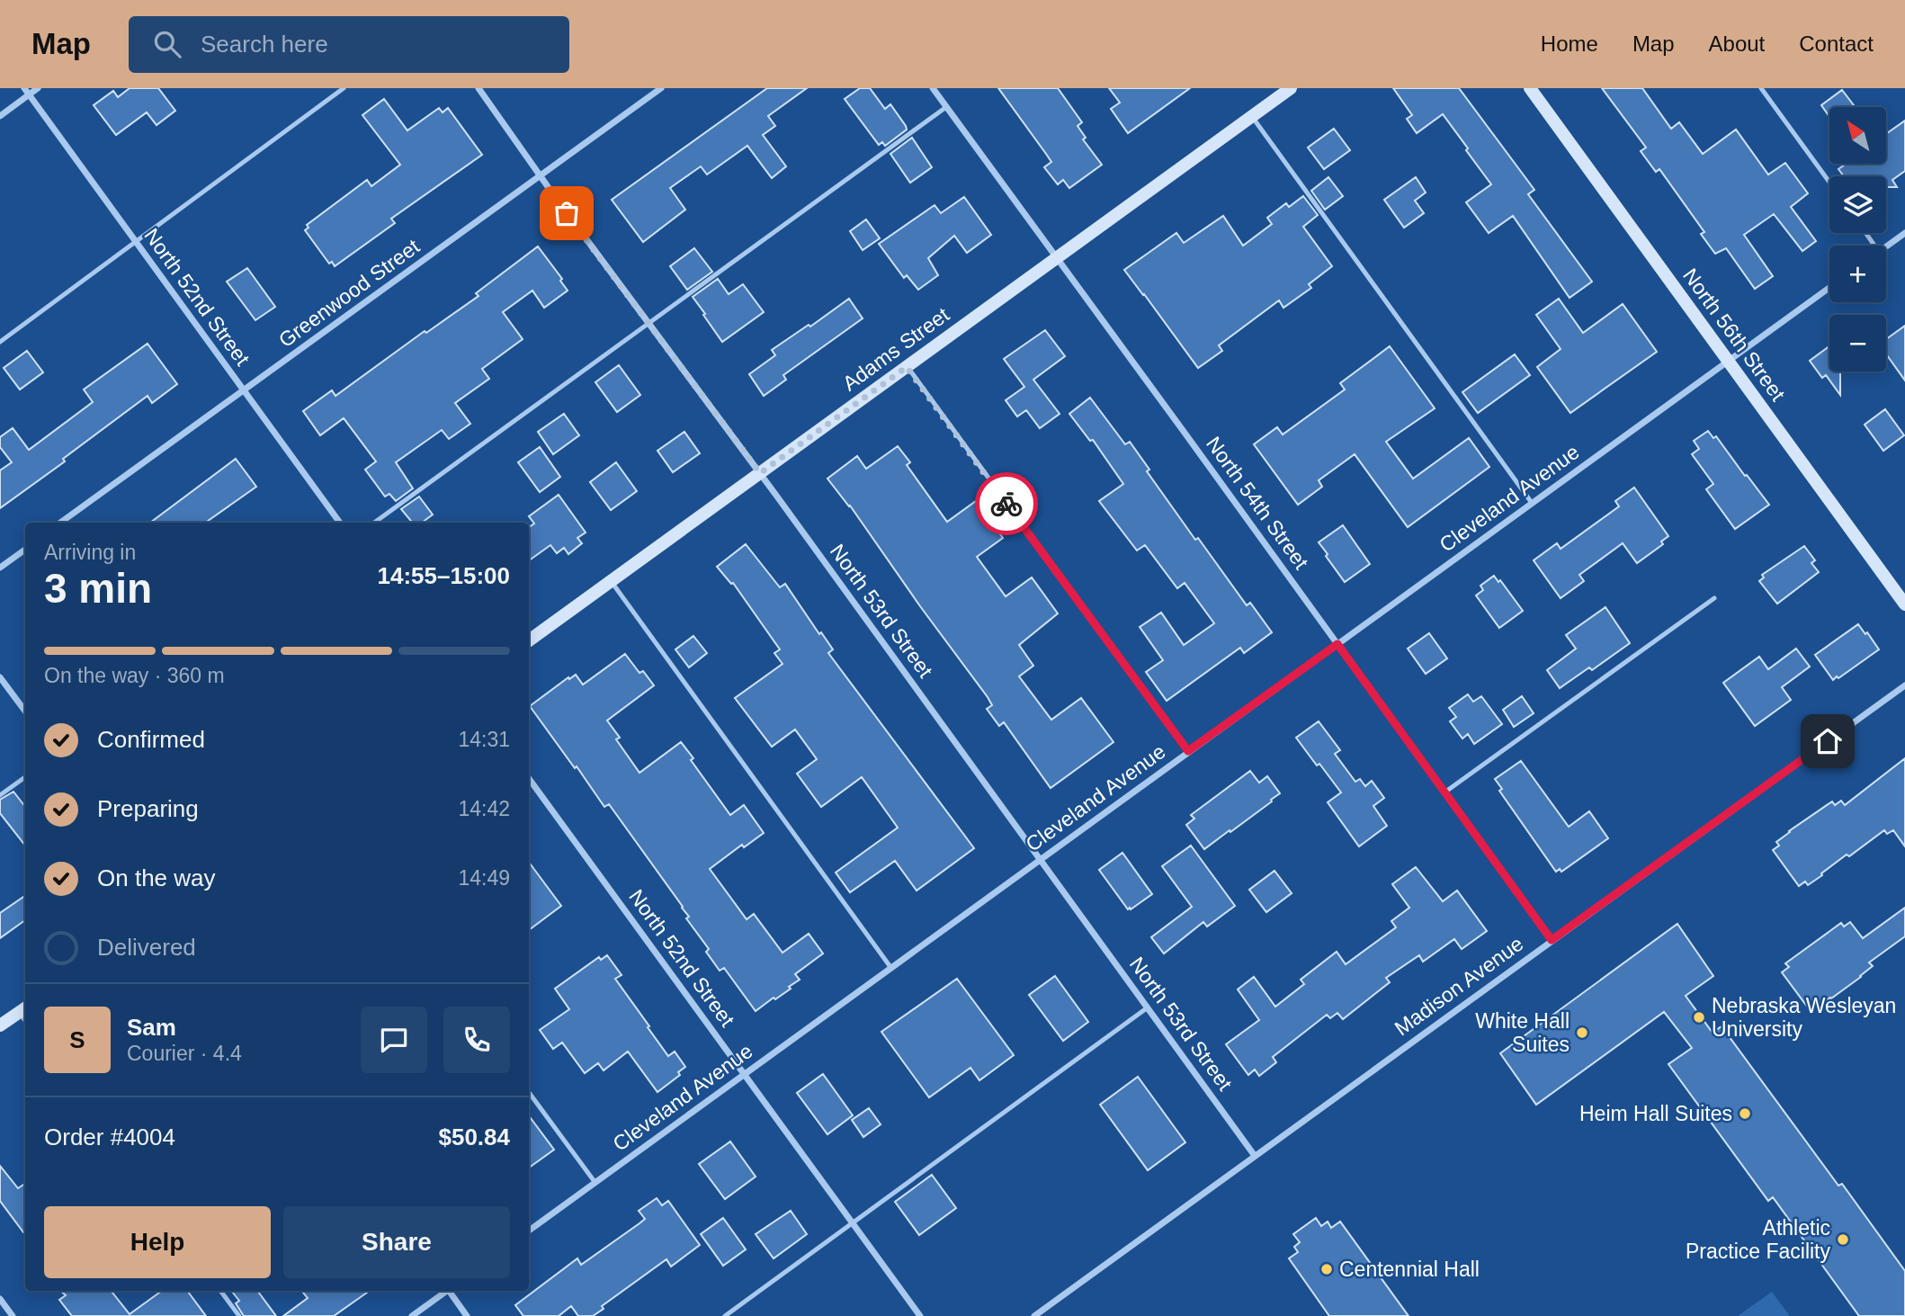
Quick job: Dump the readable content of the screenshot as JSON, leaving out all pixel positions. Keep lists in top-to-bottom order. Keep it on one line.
{"streets":{"main road":["North 56th Street","Adams Street"],"street":["Greenwood Street","North 52nd Street","Cleveland Avenue","North 54th Street","North 53rd Street","Madison Avenue"]},"crossings":[["Greenwood Street","North 52nd Street"],["Greenwood Street","North 53rd Street"],["North 52nd Street","Cleveland Avenue"],["North 56th Street","Cleveland Avenue"],["Adams Street","North 54th Street"],["Adams Street","North 53rd Street"],["Cleveland Avenue","North 54th Street"],["Cleveland Avenue","North 53rd Street"],["North 54th Street","Madison Avenue"],["North 53rd Street","Madison Avenue"]],"places":["Nebraska Wesleyan University","White Hall Suites","Heim Hall Suites","Athletic Practice Facility","Centennial Hall"],"north":"top left","page":{"header":"Map","search":"Search here","nav":["Home","Map","About","Contact"],"map_buttons":["+","−"],"heading":["3 min","Arriving in","14:55–15:00"],"panel":["Sam","Courier · 4.4","Order #4004","$50.84"],"bar":"On the way · 360 m","list":[["Confirmed","14:31"],["Preparing","14:42"],["On the way","14:49"],"Delivered"],"round":"S","buttons":["Help","Share"]}}
